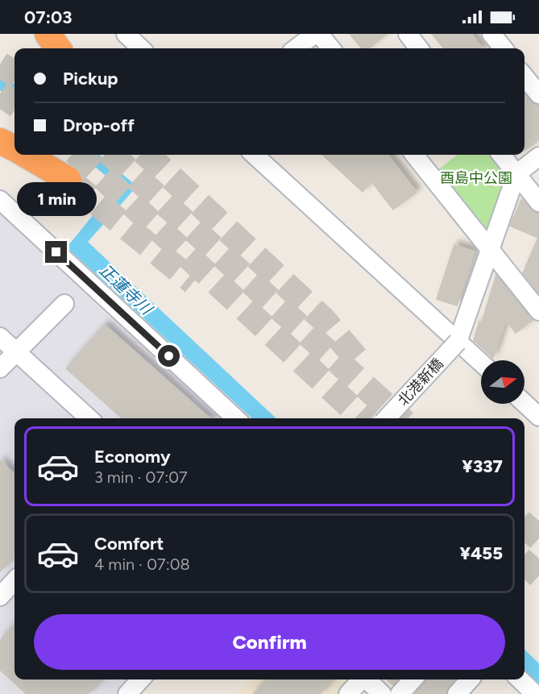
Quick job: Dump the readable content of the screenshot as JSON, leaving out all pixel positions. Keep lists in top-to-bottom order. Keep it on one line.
{"streets":{"street":["北港新橋"]},"water":["正蓮寺川"],"parks":["酉島中公園"],"north":"right","page":{"status":"07:03","banner":["Pickup","Drop-off"],"bubble":"1 min","list":[{"name":"Economy","note":"3 min · 07:07","value":"¥337"},{"name":"Comfort","note":"4 min · 07:08","value":"¥455"}],"buttons":"Confirm"}}
